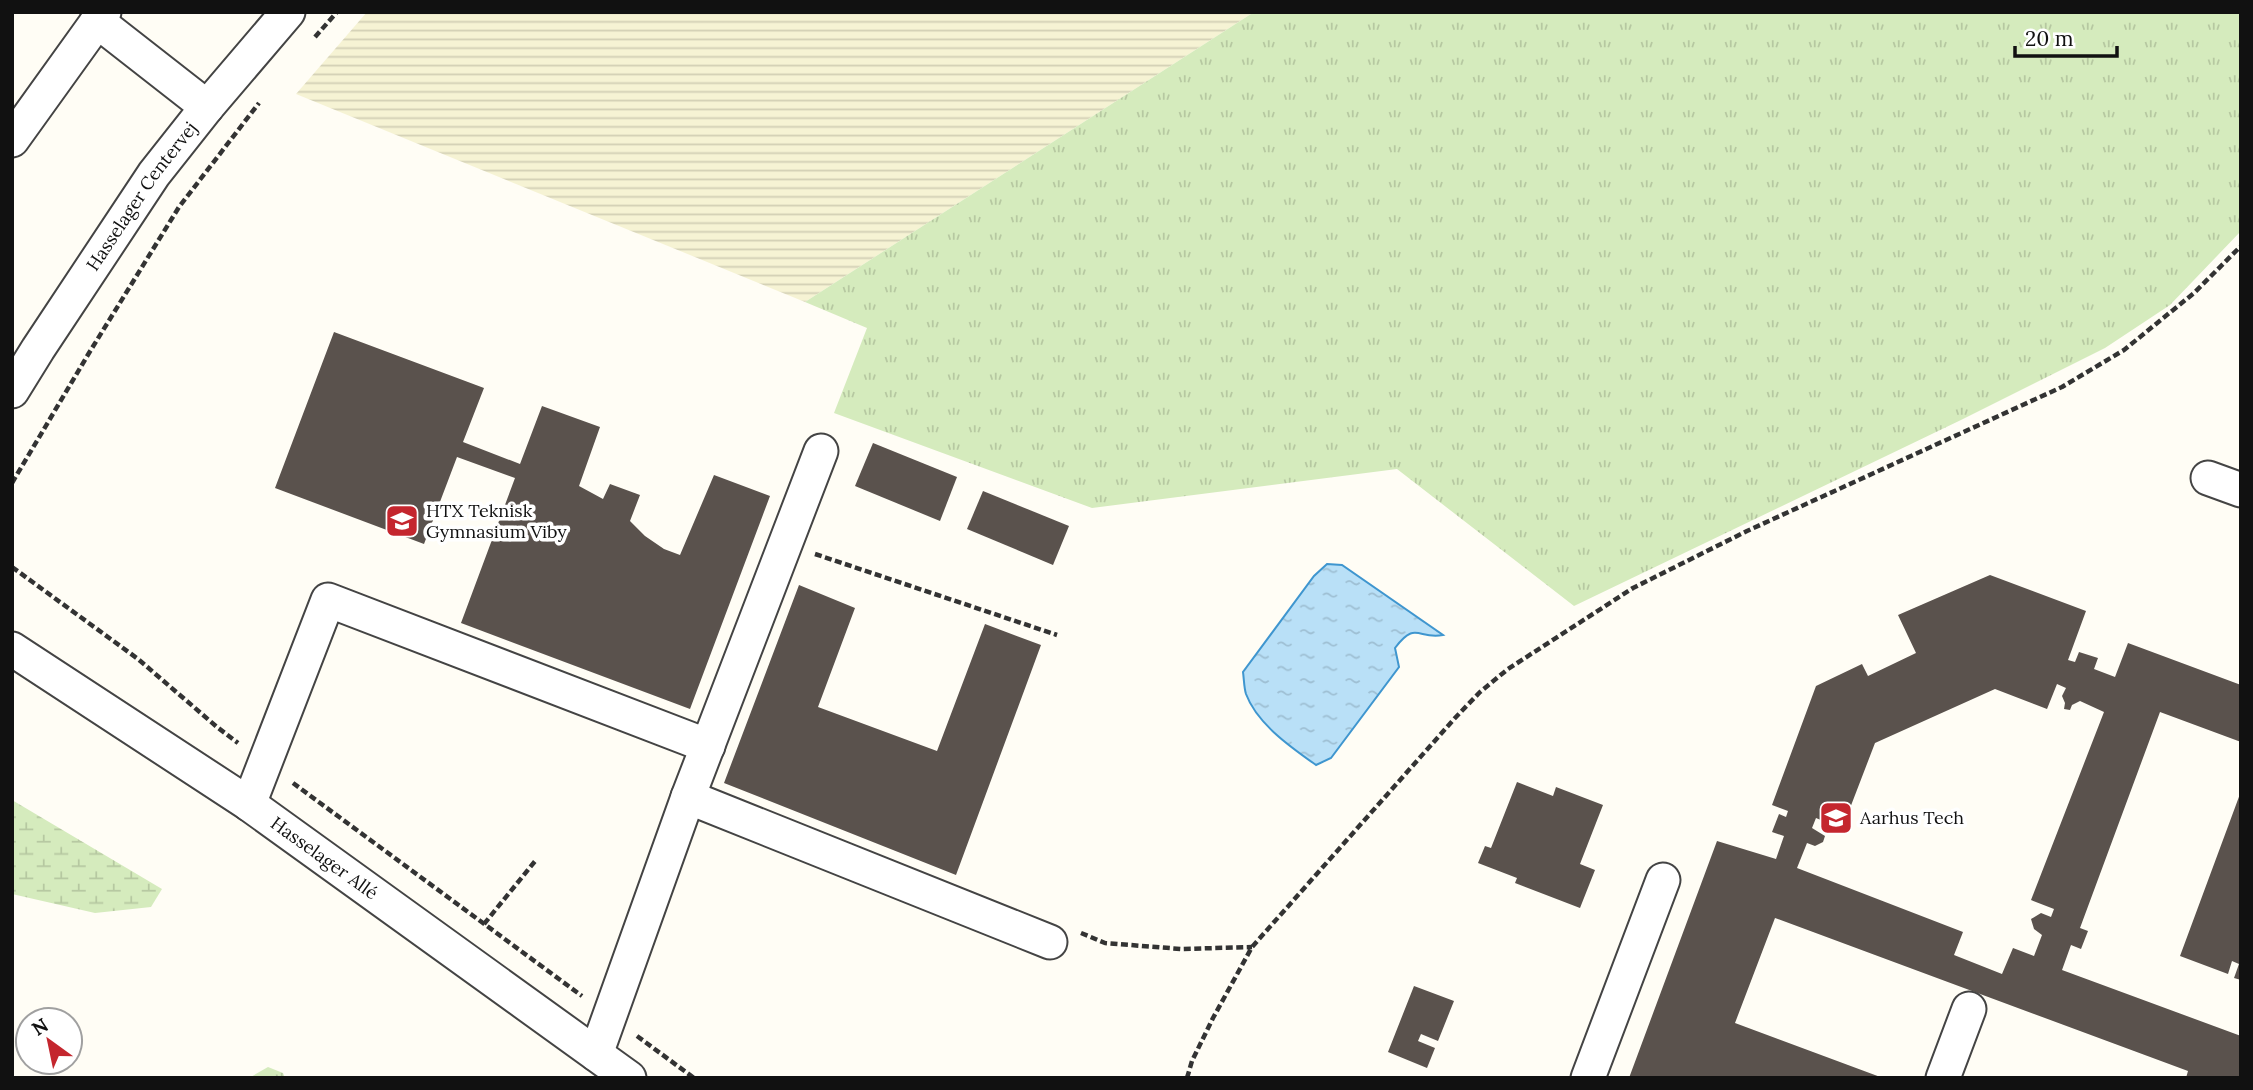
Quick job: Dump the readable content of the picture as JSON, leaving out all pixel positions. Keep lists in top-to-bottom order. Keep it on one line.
{"streets":{"street":["Hasselager Centervej","Hasselager Allé"]},"places":{"school or university":["HTX Teknisk Gymnasium Viby","Aarhus Tech"]},"scale_bar":"20 m","north":"top left"}
